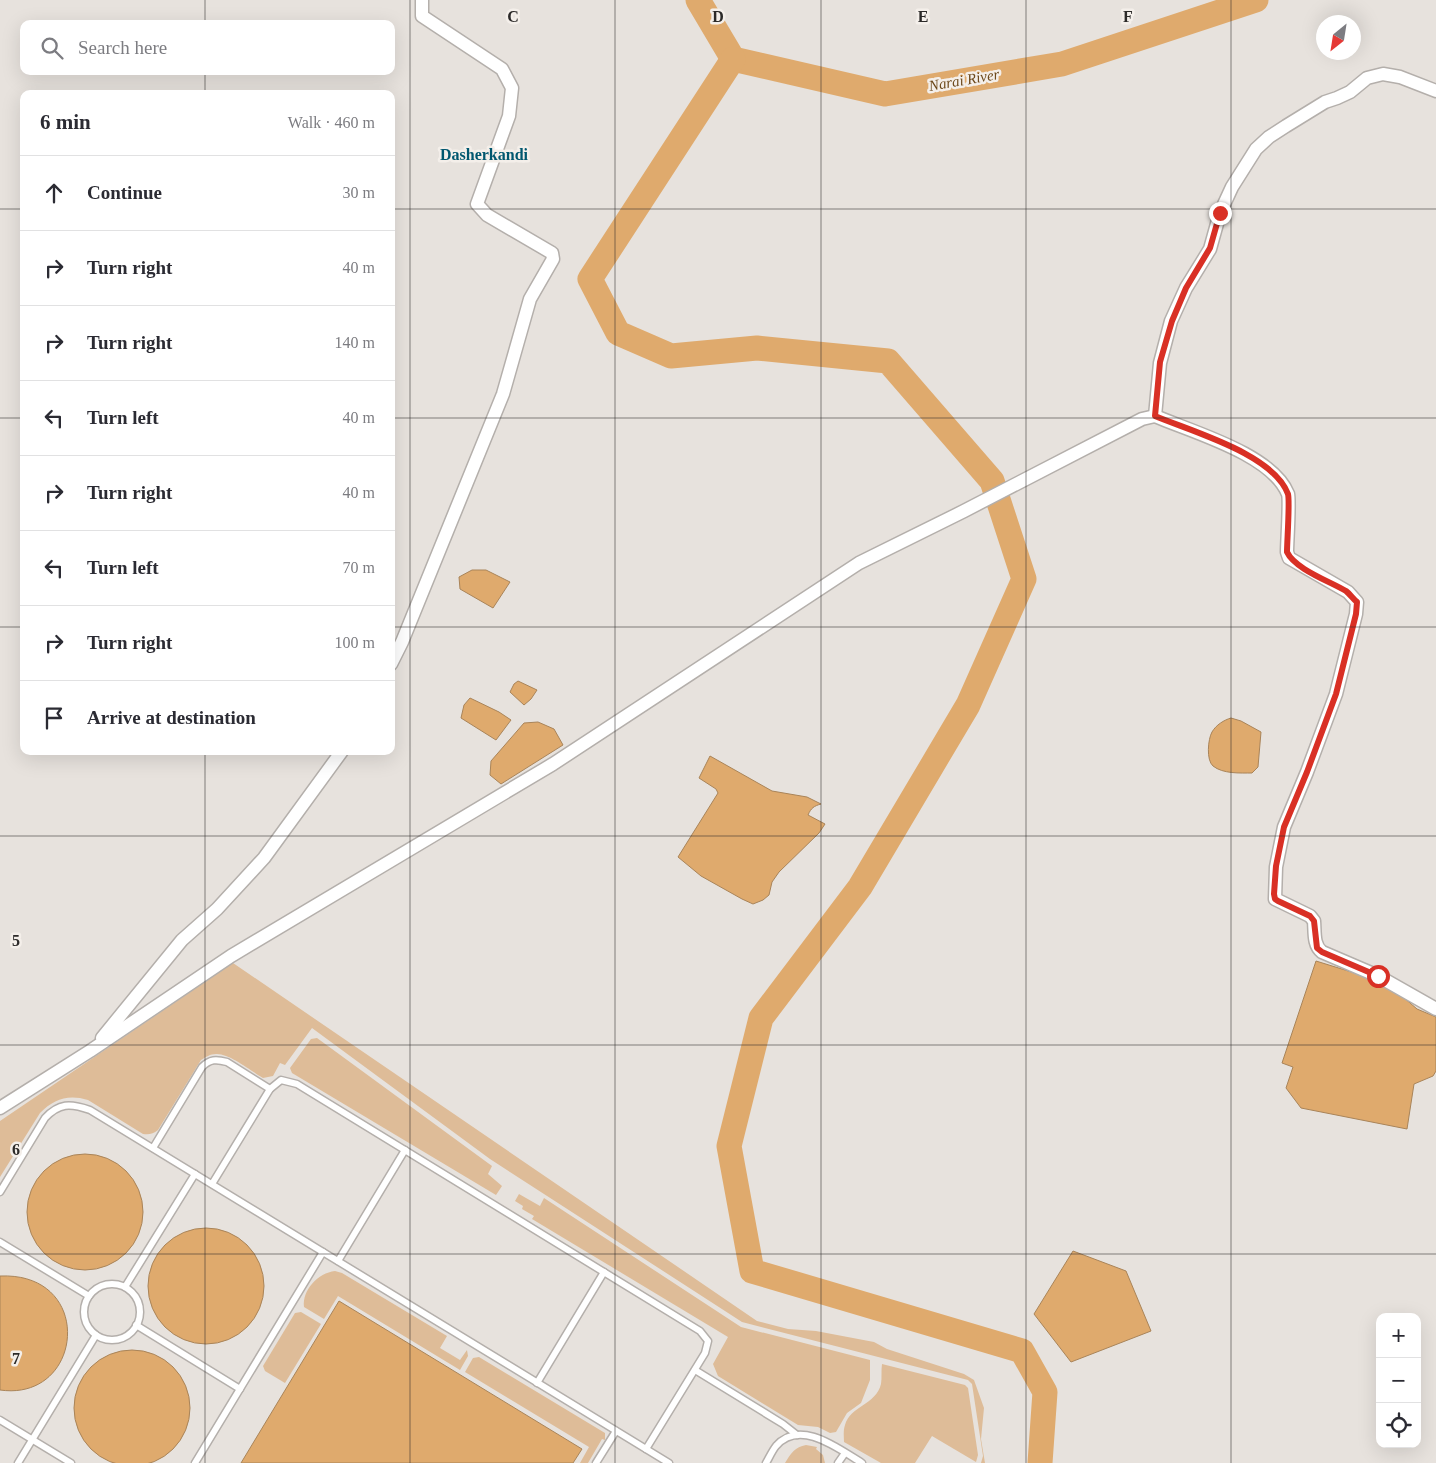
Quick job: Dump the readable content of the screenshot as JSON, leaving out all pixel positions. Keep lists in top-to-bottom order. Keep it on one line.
{"districts":["Dasherkandi"],"water":["Narai River"],"north":"bottom left","page":{"search":"Search here","heading":["6 min","Walk · 460 m"],"list":[["Continue","30 m"],["Turn right","40 m"],["Turn right","140 m"],["Turn left","40 m"],["Turn right","40 m"],["Turn left","70 m"],["Turn right","100 m"],"Arrive at destination"],"map_buttons":["+","−"]},"grid":{"columns":["C","D","E","F"],"rows":["5","6","7"]}}
